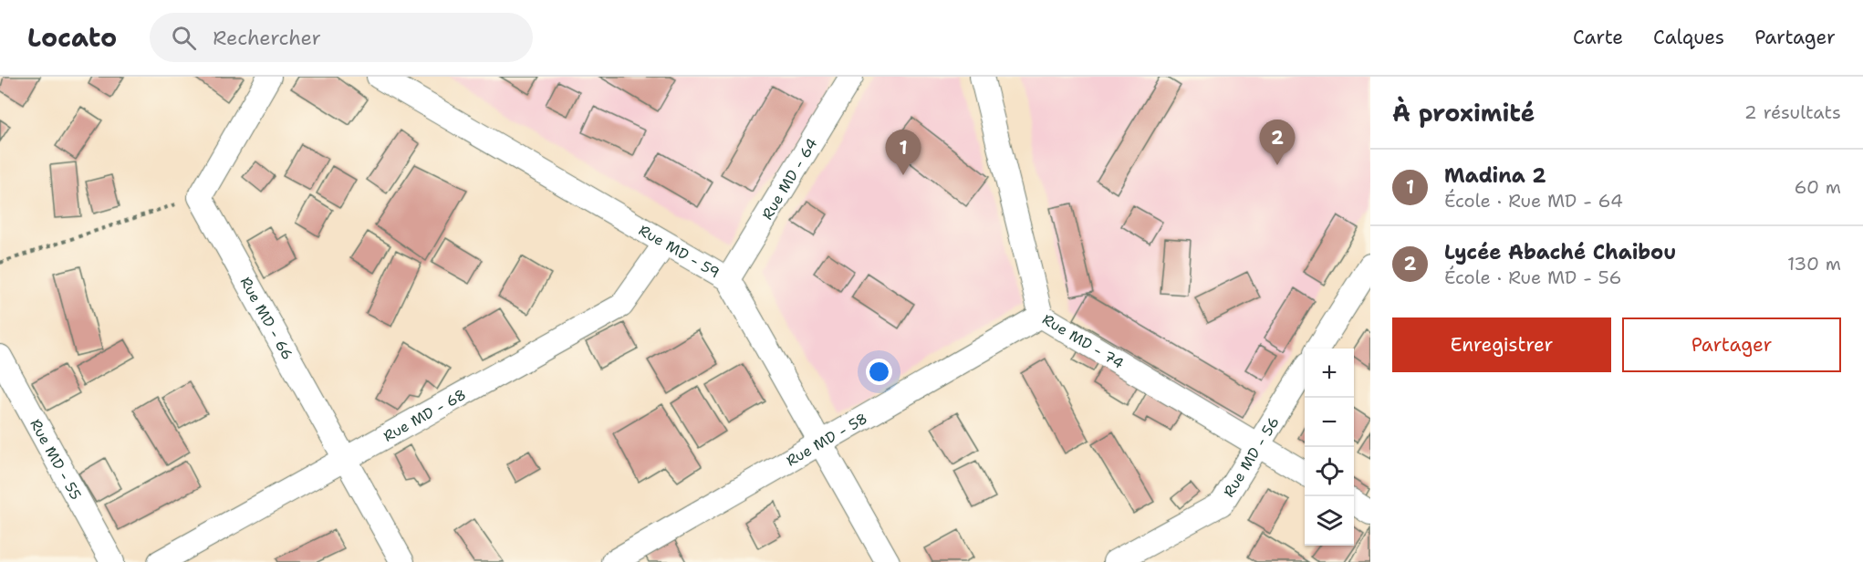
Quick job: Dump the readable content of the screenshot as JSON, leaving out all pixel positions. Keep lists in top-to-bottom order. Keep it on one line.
{"streets":{"street":["Rue MD - 64","Rue MD - 59","Rue MD - 66","Rue MD - 74","Rue MD - 68","Rue MD - 58","Rue MD - 56","Rue MD - 55"]},"crossings":[["Rue MD - 64","Rue MD - 59"],["Rue MD - 59","Rue MD - 68"],["Rue MD - 59","Rue MD - 58"],["Rue MD - 66","Rue MD - 68"],["Rue MD - 74","Rue MD - 58"],["Rue MD - 74","Rue MD - 56"]],"page":{"header":"Locato","search":"Rechercher","nav":["Carte","Calques","Partager"],"heading":["À proximité","2 résultats"],"pins":["2","1"],"list":[{"mark":"1","name":"Madina 2","note":"École · Rue MD - 64","value":"60 m"},{"mark":"2","name":"Lycée Abaché Chaibou","note":"École · Rue MD - 56","value":"130 m"}],"buttons":["Enregistrer","Partager"],"map_buttons":["+","−"]}}
